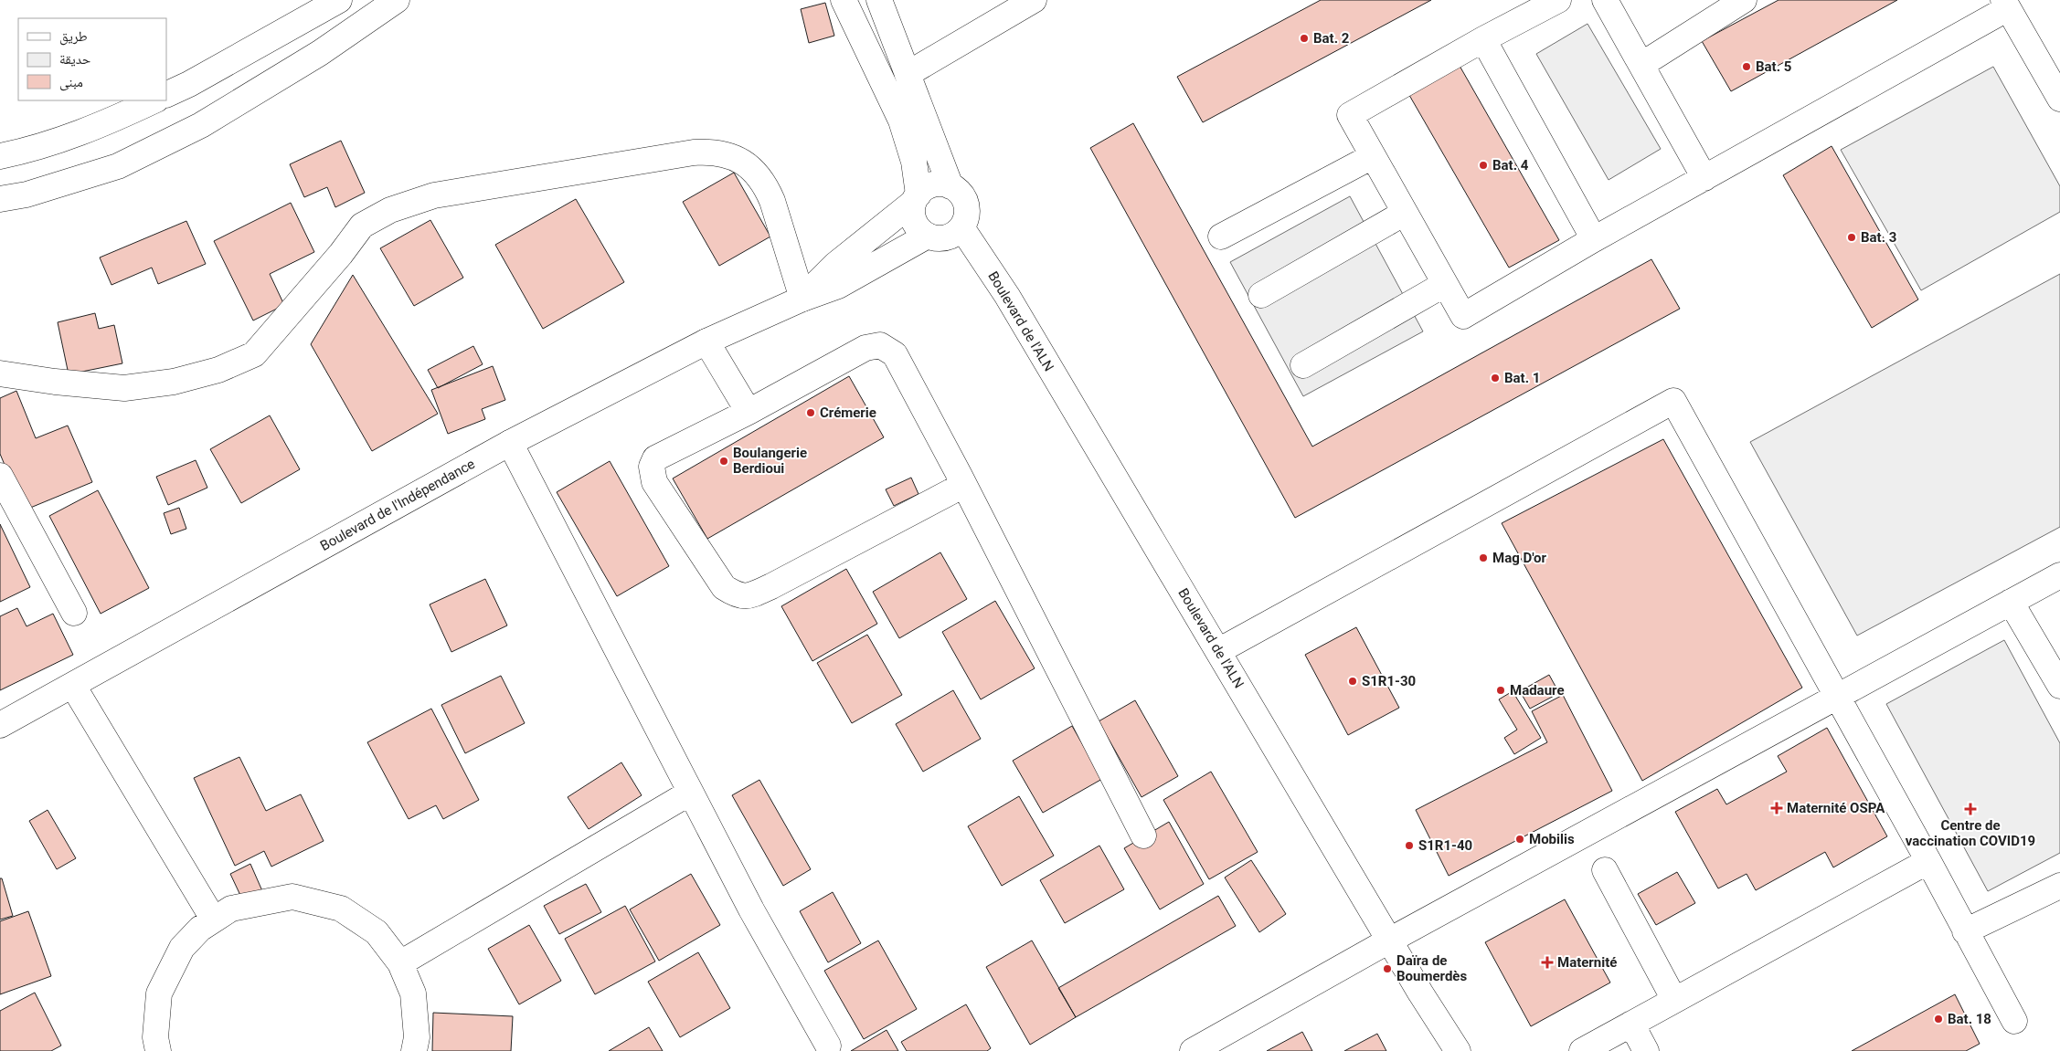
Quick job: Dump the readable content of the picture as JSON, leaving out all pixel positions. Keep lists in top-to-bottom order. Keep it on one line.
{"streets":{"street":["Boulevard de l'ALN","Boulevard de l'Indépendance"]},"crossings":[["Boulevard de l'ALN","Boulevard de l'Indépendance"]],"places":{"other":["Bat. 2","Bat. 5","Bat. 4","Bat. 3","Bat. 1","Crémerie","Boulangerie Berdioui","Mag D'or","S1R1-30","Madaure","Mobilis","S1R1-40","Daïra de Boumerdès","Bat. 18"],"health":["Maternité OSPA","Centre de vaccination COVID19","Maternité"]},"legend":["طريق","حديقة","مبنى"]}
